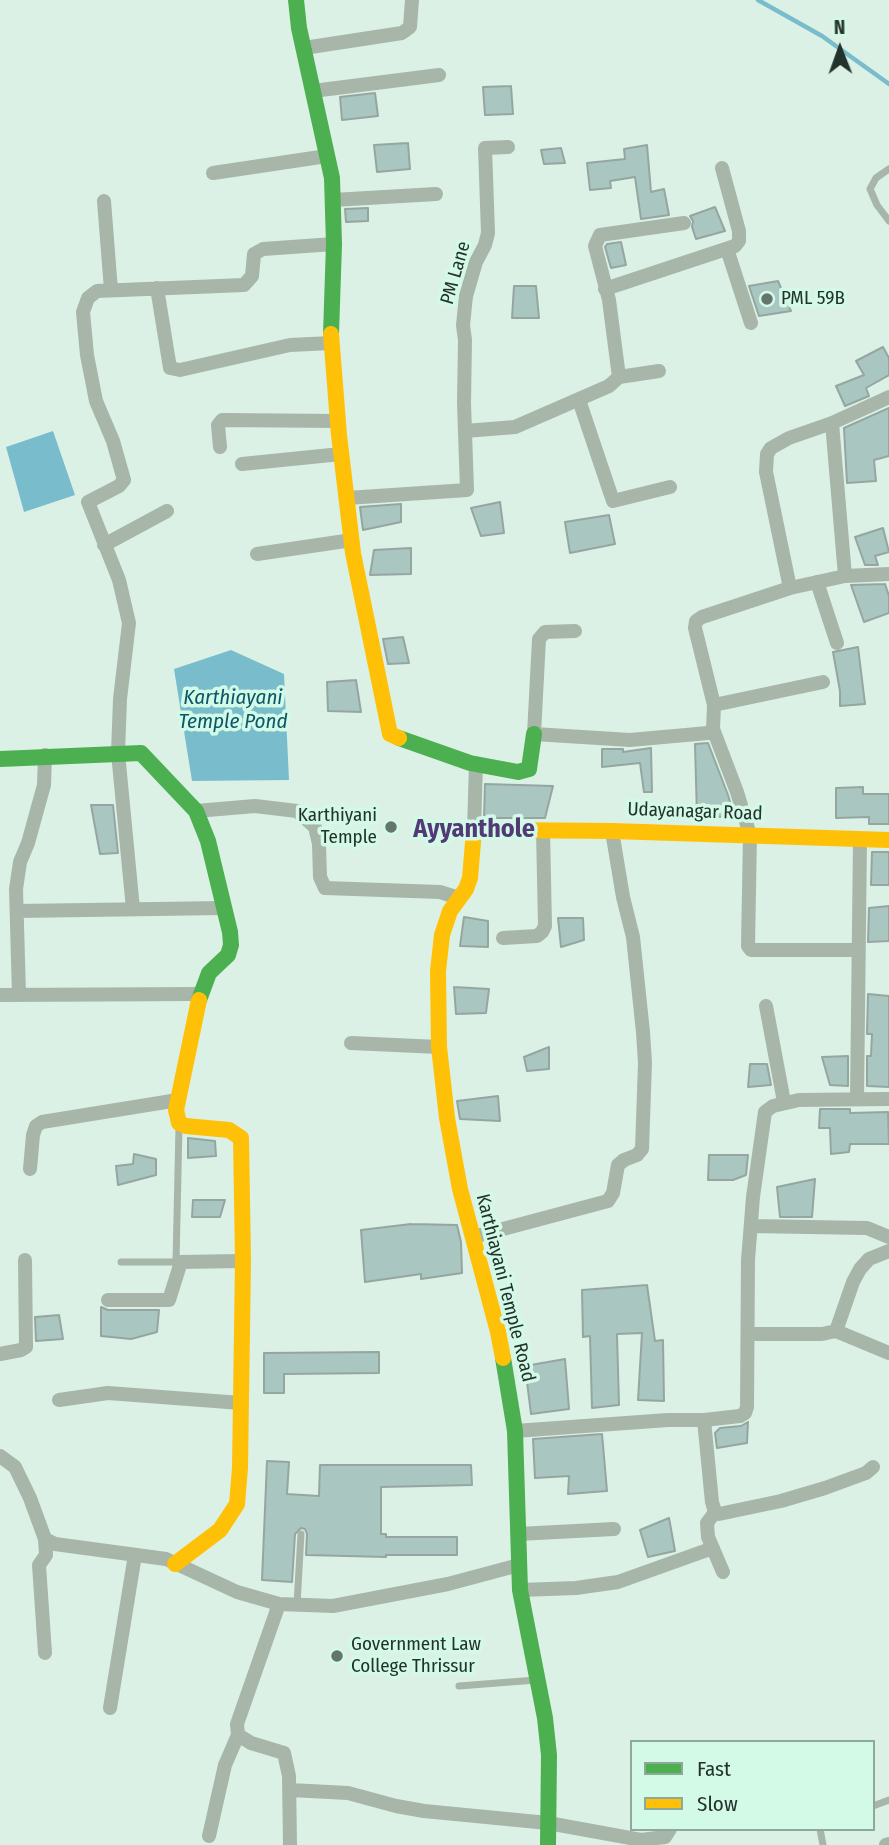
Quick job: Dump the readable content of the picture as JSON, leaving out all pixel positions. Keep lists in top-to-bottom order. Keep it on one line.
{"streets":{"street":["PM Lane","Udayanagar Road","Karthiayani Temple Road"]},"districts":["Ayyanthole"],"water":["Karthiayani Temple Pond"],"places":["PML 59B","Karthiyani Temple","Government Law College Thrissur"],"legend":["Fast","Slow"],"north":"top"}
